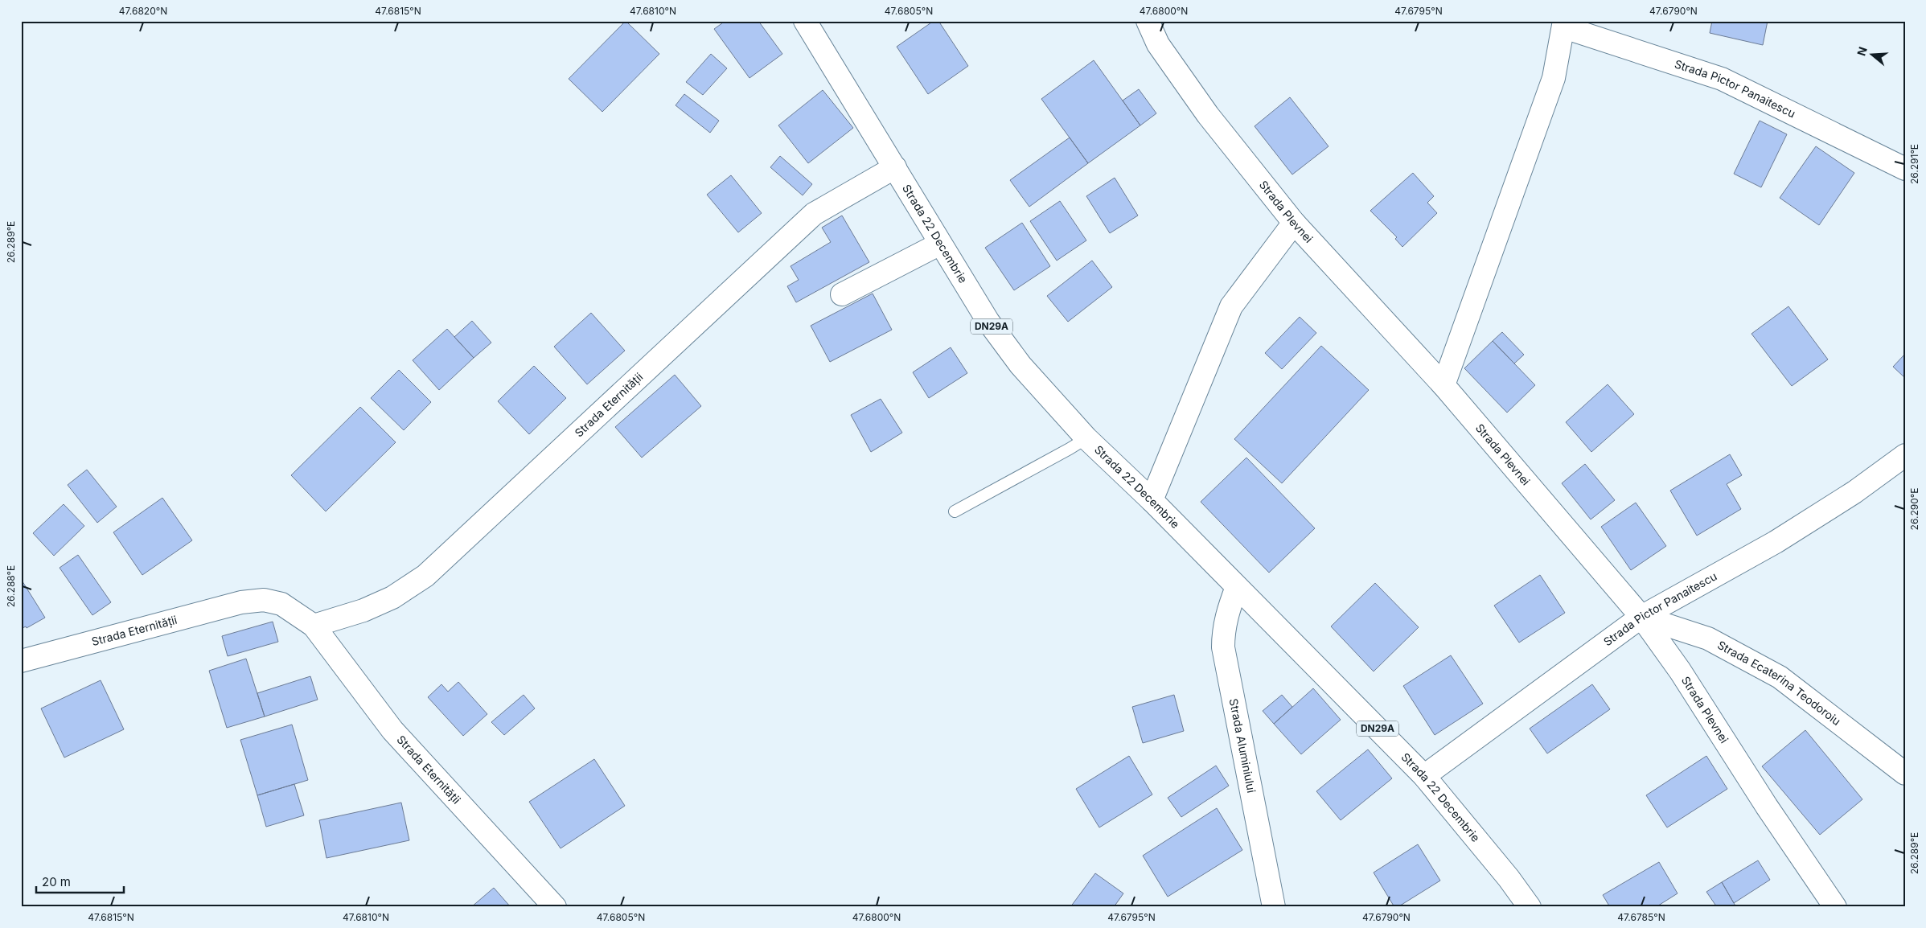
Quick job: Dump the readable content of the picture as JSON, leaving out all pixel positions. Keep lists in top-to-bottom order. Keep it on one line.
{"streets":{"street":["Strada Pictor Panaitescu","Strada Plevnei","Strada 22 Decembrie","DN29A","Strada Eternității","Strada Ecaterina Teodoroiu","Strada Aluminiului"]},"crossings":[["Strada Pictor Panaitescu","Strada Plevnei"],["Strada Pictor Panaitescu","Strada 22 Decembrie"],["Strada Pictor Panaitescu","Strada Ecaterina Teodoroiu"],["Strada Plevnei","Strada Ecaterina Teodoroiu"],["Strada 22 Decembrie","Strada Eternității"],["Strada 22 Decembrie","Strada Aluminiului"]],"scale_bar":"20 m","north":"left","coordinates":["47.6820°N","47.6815°N","47.6810°N","47.6805°N","47.6800°N","47.6795°N","47.6790°N","26.291°E","26.289°E","26.290°E","26.288°E","47.6785°N"]}
